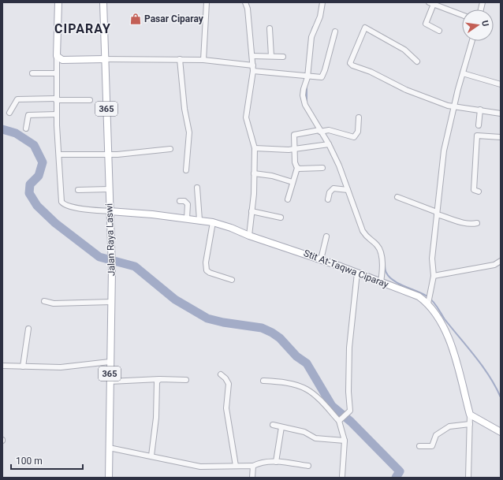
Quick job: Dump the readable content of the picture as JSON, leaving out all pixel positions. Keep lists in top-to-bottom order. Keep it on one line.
{"streets":{"main road":["365","Jalan Raya Laswi","Stit At-Taqwa Ciparay"]},"crossings":[["Jalan Raya Laswi","Stit At-Taqwa Ciparay"]],"districts":["CIPARAY"],"places":{"shop":["Pasar Ciparay"]},"scale_bar":"100 m","north":"right"}
